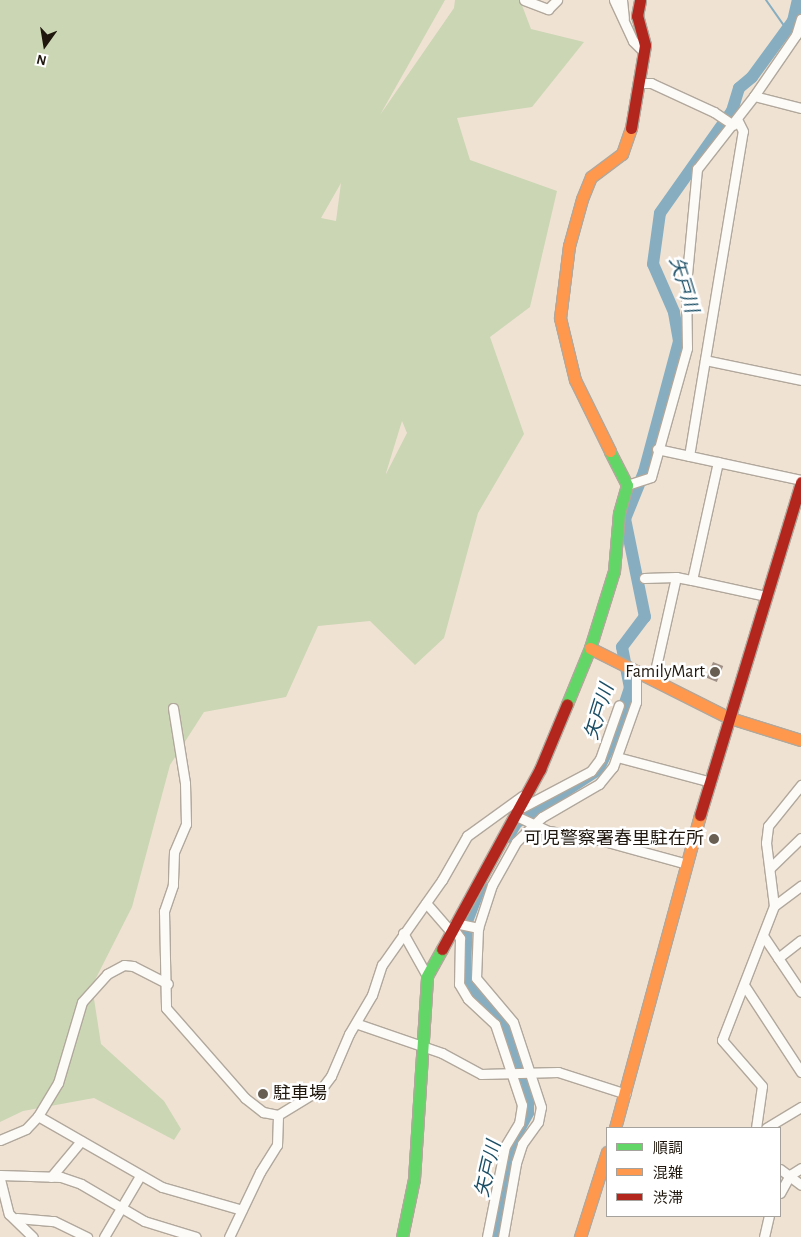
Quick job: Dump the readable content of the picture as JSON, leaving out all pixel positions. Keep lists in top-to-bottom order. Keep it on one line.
{"water":["矢戸川"],"places":["FamilyMart","可児警察署春里駐在所","駐車場"],"legend":["順調","混雑","渋滞"],"north":"bottom"}
